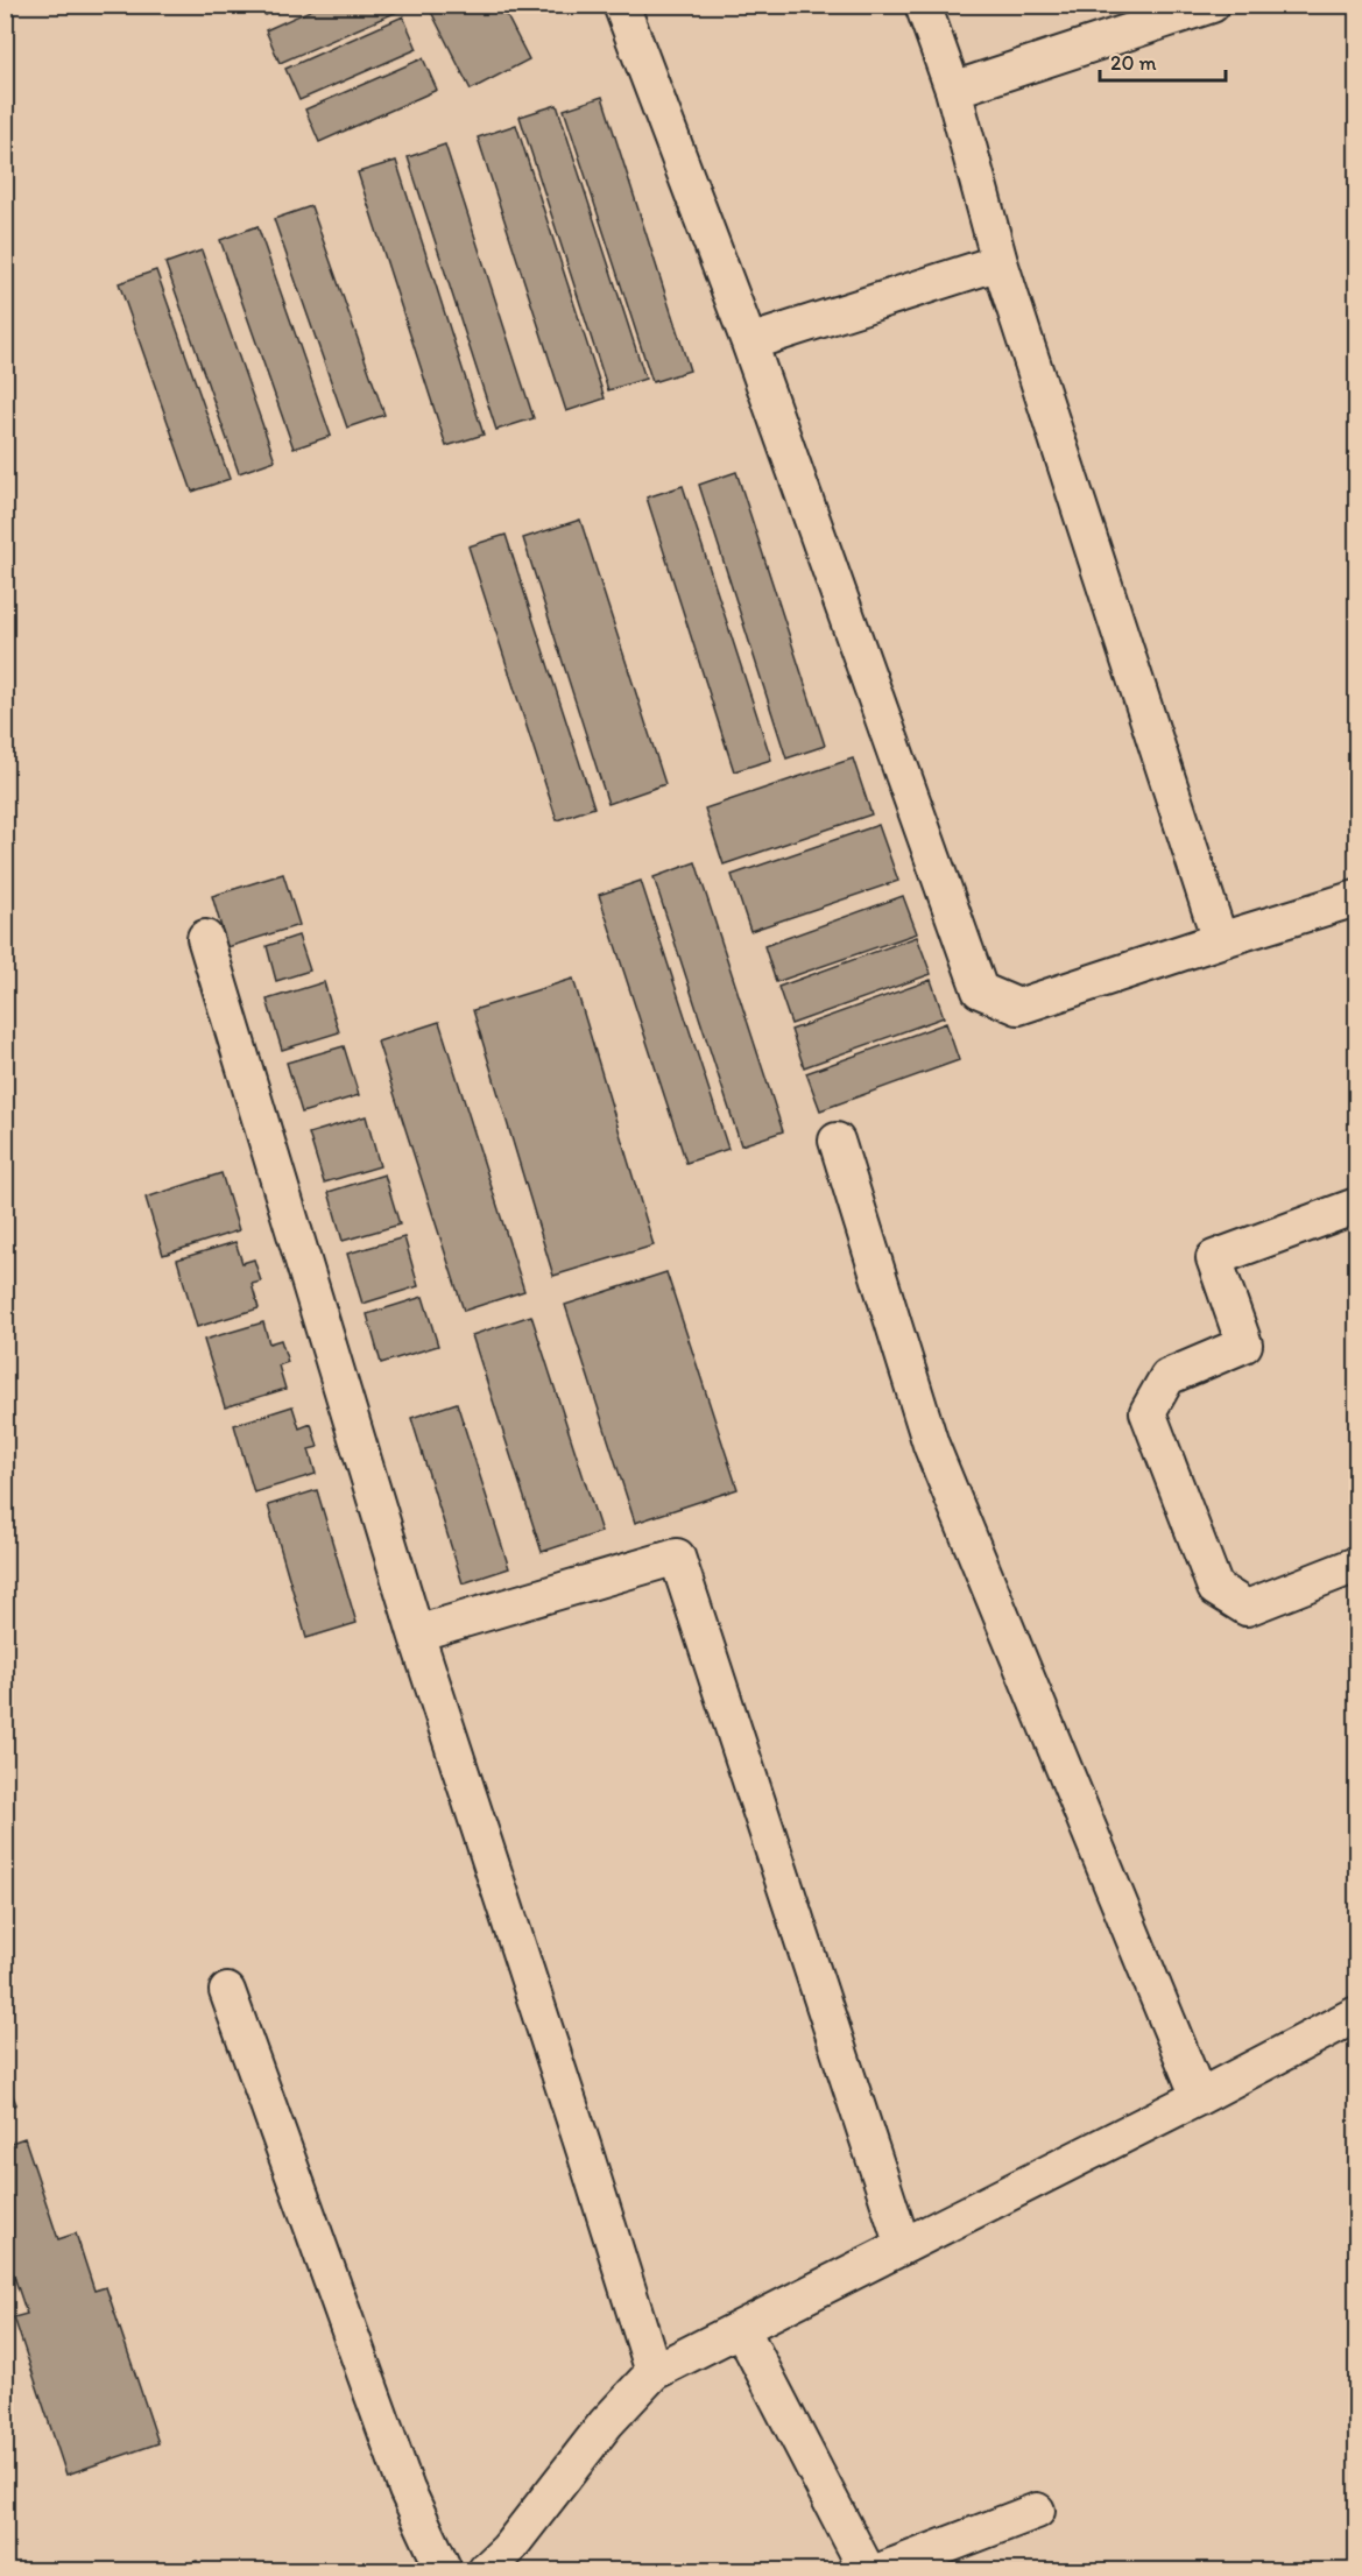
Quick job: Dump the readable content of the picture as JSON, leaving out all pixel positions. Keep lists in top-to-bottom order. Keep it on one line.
{"scale_bar":"20 m"}
